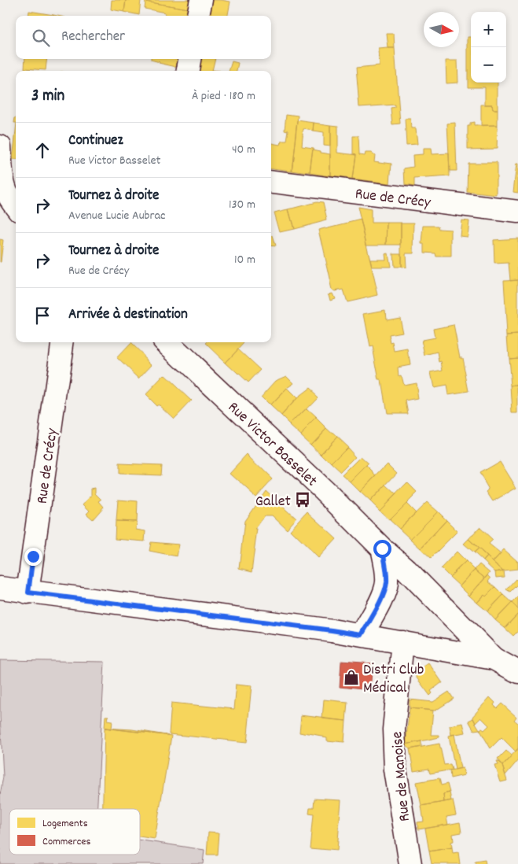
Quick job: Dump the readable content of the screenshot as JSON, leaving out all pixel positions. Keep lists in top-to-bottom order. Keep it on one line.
{"streets":{"street":["Rue de Crécy","Rue Victor Basselet","Rue de Manoise"]},"places":{"bus stop":["Gallet"],"shop":["Distri Club Médical"]},"legend":["Logements","Commerces"],"north":"right","page":{"map_buttons":["+","−"],"search":"Rechercher","heading":["3 min","À pied · 180 m"],"list":[["Continuez","Rue Victor Basselet","40 m"],["Tournez à droite","Avenue Lucie Aubrac","130 m"],["Tournez à droite","Rue de Crécy","10 m"],"Arrivée à destination"]}}
